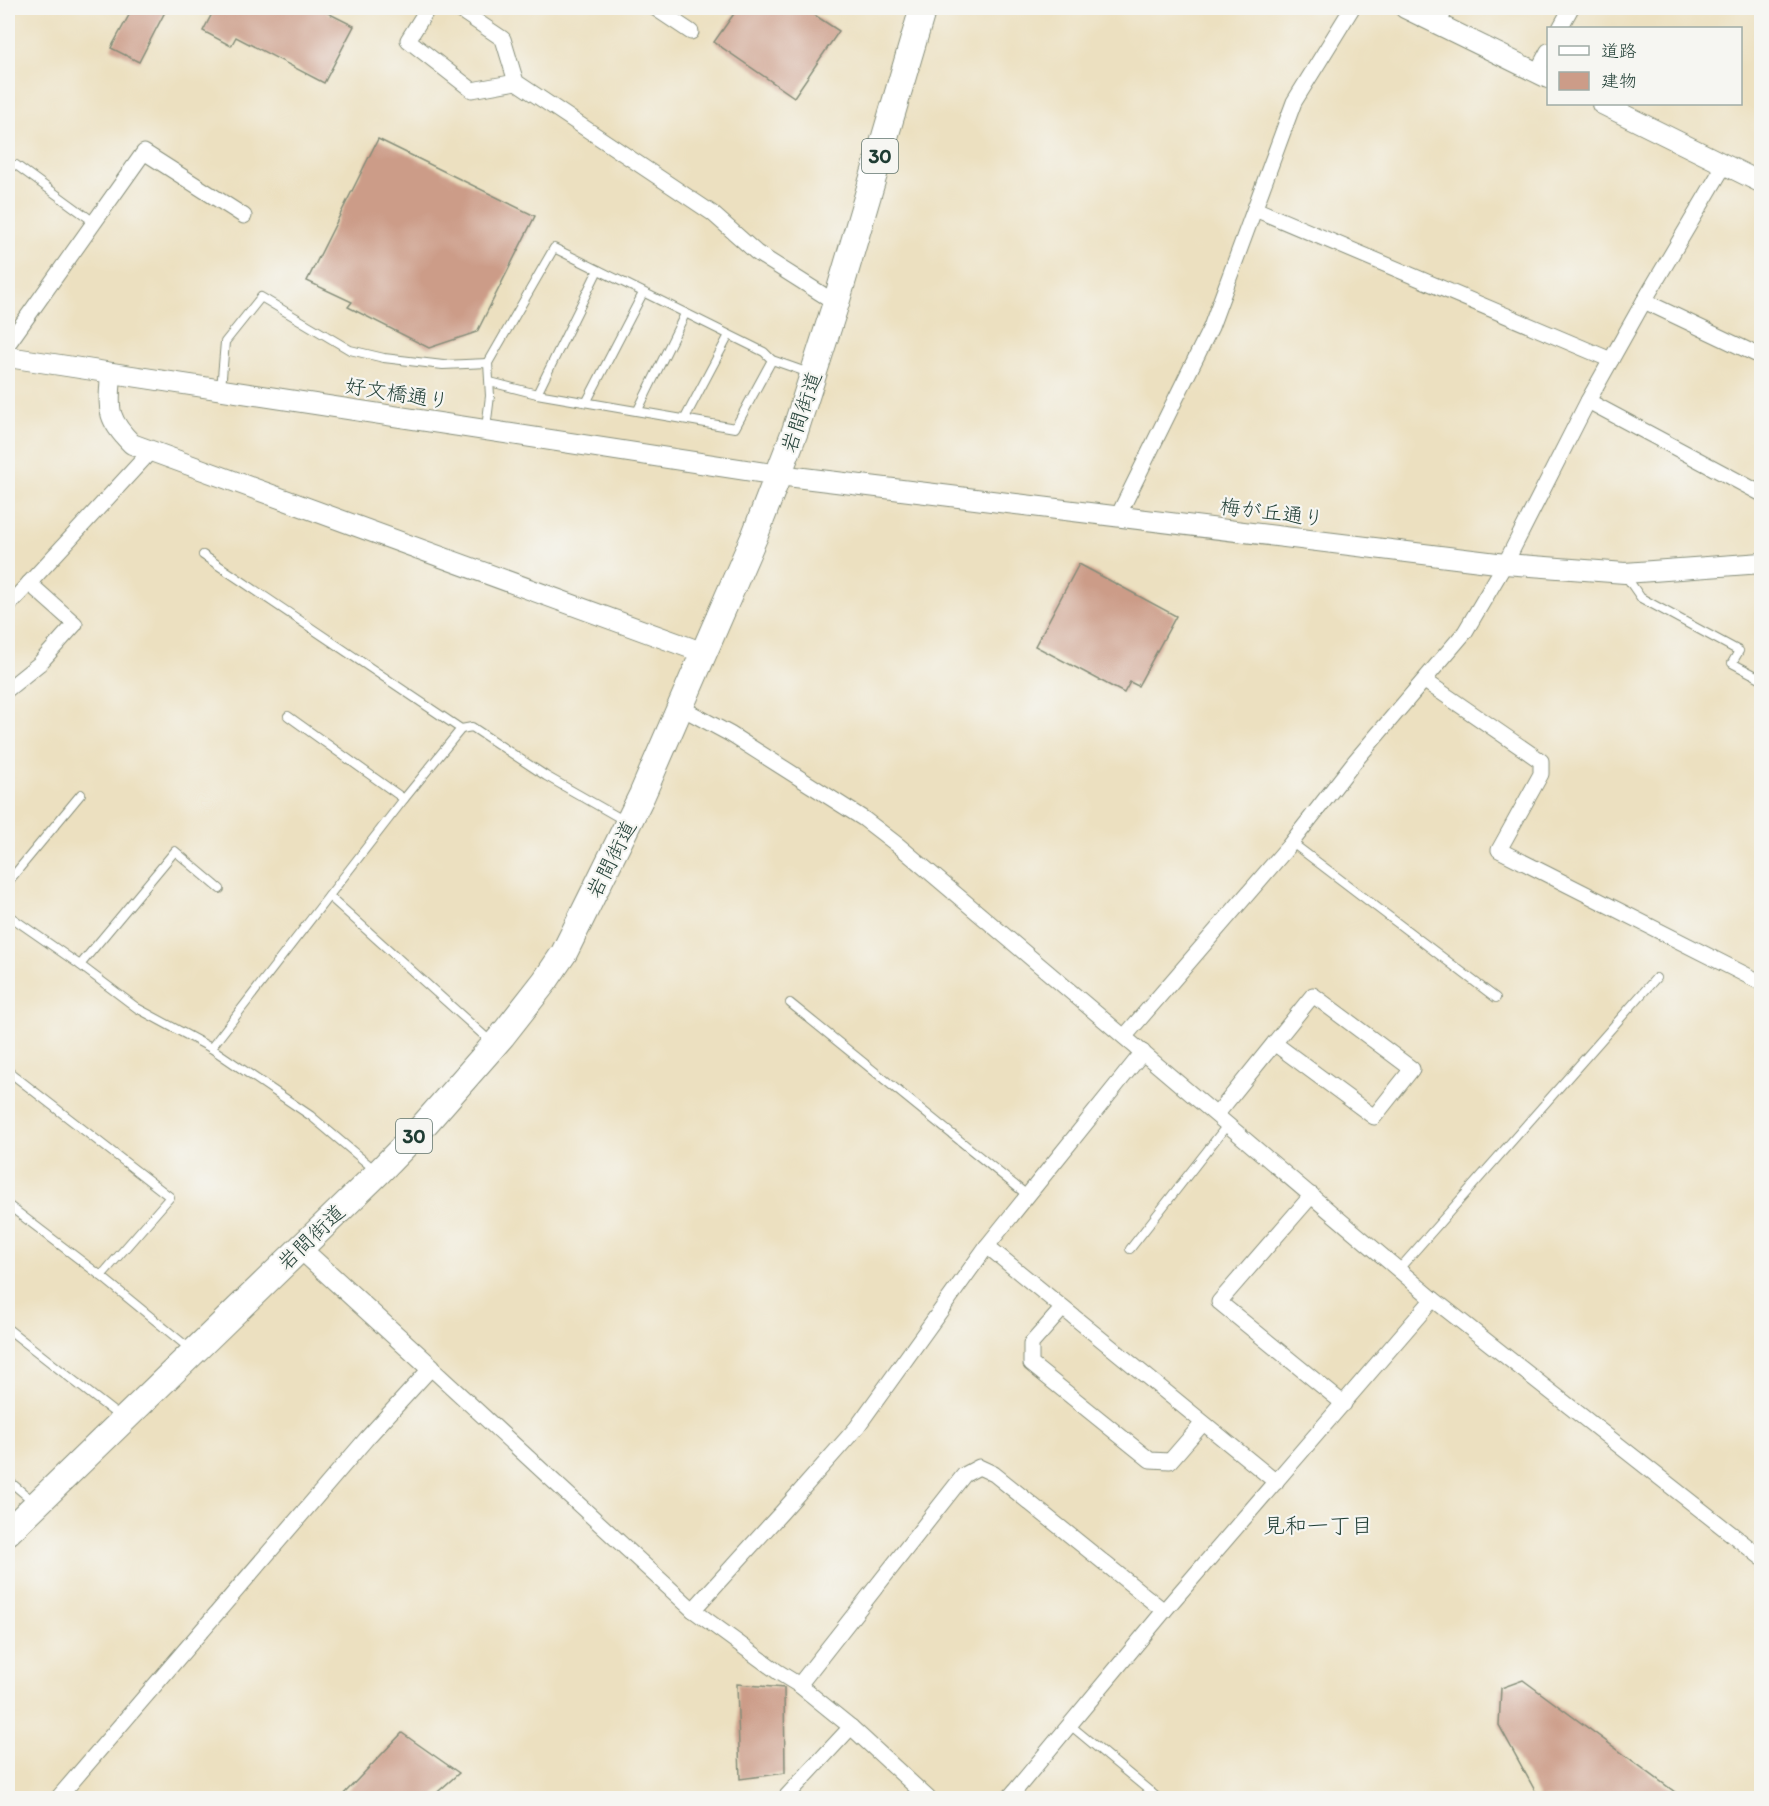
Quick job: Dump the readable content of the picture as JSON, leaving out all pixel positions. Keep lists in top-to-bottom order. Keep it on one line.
{"streets":{"main road":["30","岩間街道"],"street":["好文橋通り","梅が丘通り"]},"crossings":[["好文橋通り","岩間街道"],["好文橋通り","梅が丘通り"],["岩間街道","梅が丘通り"]],"districts":["見和一丁目"],"legend":["道路","建物"]}
